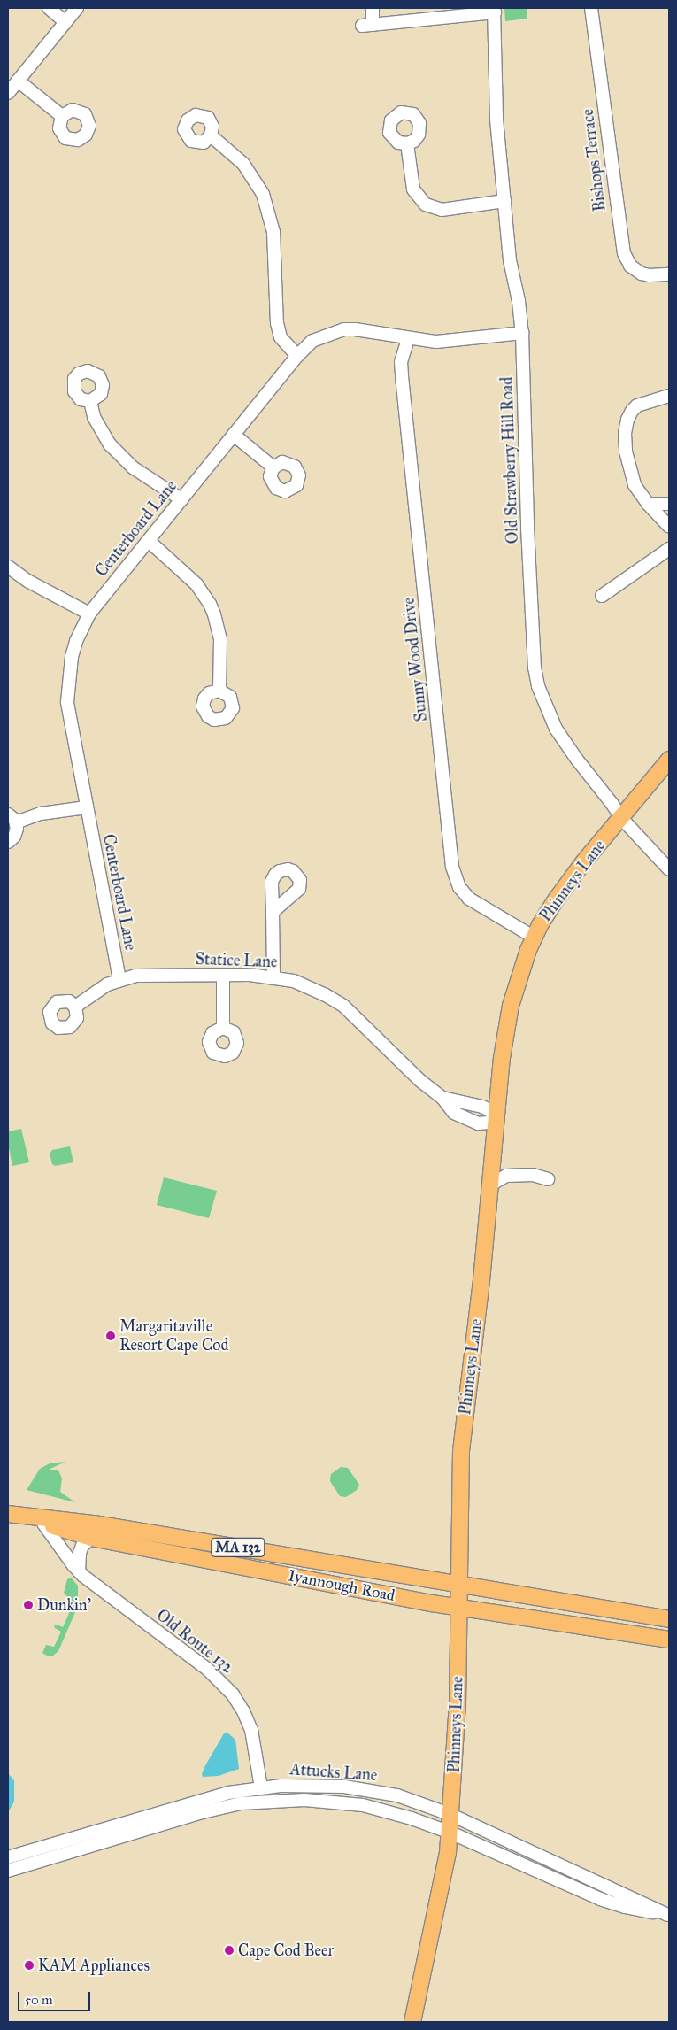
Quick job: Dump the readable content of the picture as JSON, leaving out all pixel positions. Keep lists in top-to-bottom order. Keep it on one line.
{"streets":{"main road":["Phinneys Lane","MA 132","Iyannough Road"],"street":["Bishops Terrace","Old Strawberry Hill Road","Centerboard Lane","Sunny Wood Drive","Statice Lane","Old Route 132","Attucks Lane"]},"crossings":[["Old Strawberry Hill Road","Centerboard Lane"],["Old Strawberry Hill Road","Phinneys Lane"],["Centerboard Lane","Sunny Wood Drive"],["Centerboard Lane","Statice Lane"],["Sunny Wood Drive","Phinneys Lane"],["Phinneys Lane","Statice Lane"],["Phinneys Lane","Iyannough Road"],["Phinneys Lane","Attucks Lane"],["Iyannough Road","Old Route 132"],["Old Route 132","Attucks Lane"]],"places":["Margaritaville Resort Cape Cod","Dunkin'","Cape Cod Beer","KAM Appliances"],"scale_bar":"50 m"}
